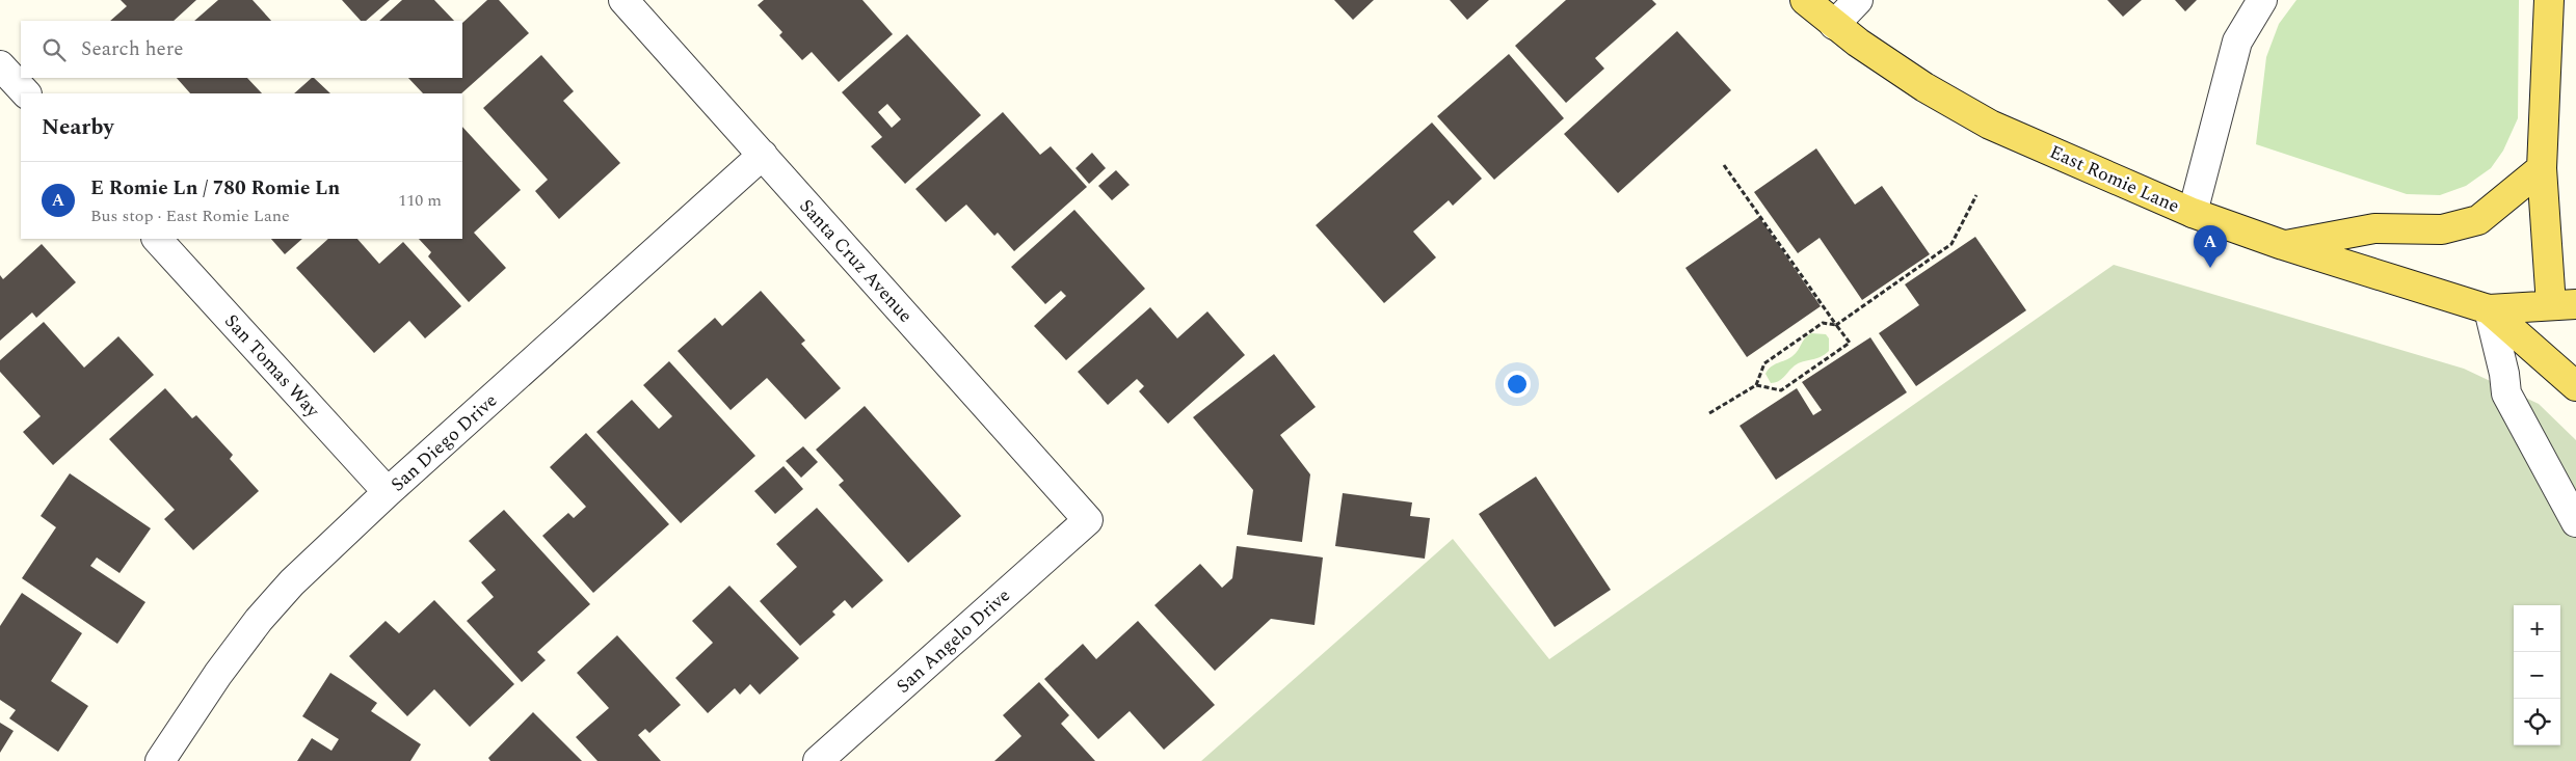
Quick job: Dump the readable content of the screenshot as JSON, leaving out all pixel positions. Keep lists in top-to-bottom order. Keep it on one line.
{"streets":{"main road":["East Romie Lane"],"street":["Santa Cruz Avenue","San Tomas Way","San Diego Drive","San Angelo Drive"]},"crossings":[["Santa Cruz Avenue","San Diego Drive"],["Santa Cruz Avenue","San Angelo Drive"],["San Tomas Way","San Diego Drive"]],"page":{"search":"Search here","heading":"Nearby","list":[{"mark":"A","name":"E Romie Ln / 780 Romie Ln","note":"Bus stop · East Romie Lane","value":"110 m"}],"pins":"A","map_buttons":["+","−"]}}
